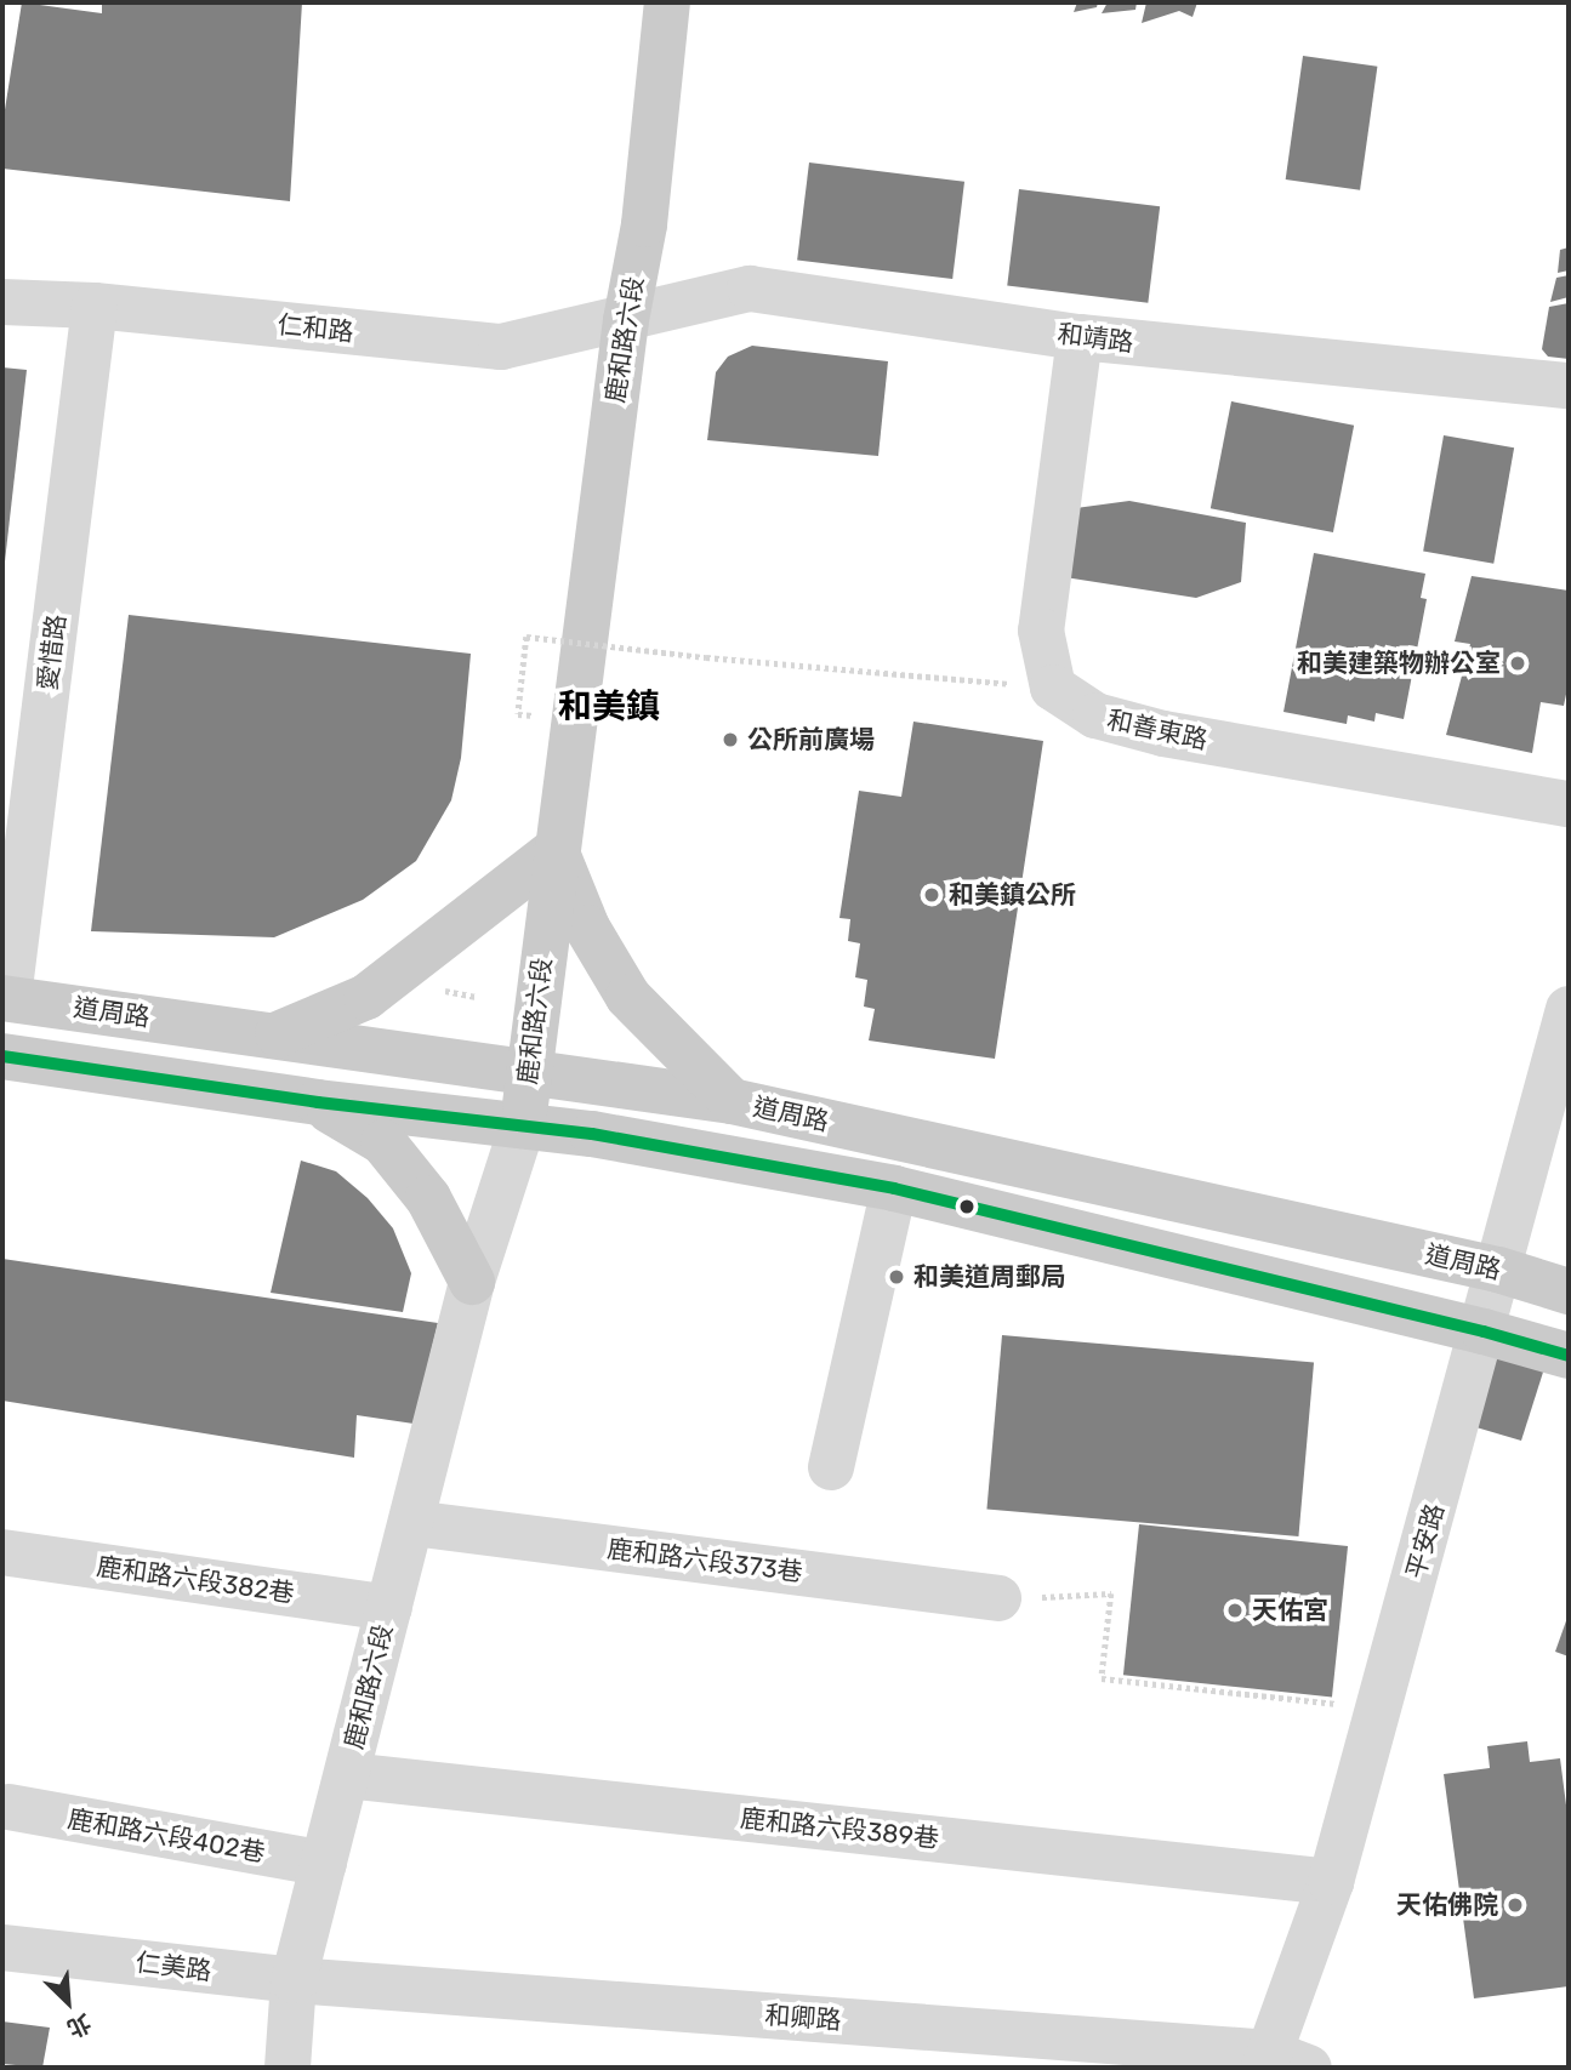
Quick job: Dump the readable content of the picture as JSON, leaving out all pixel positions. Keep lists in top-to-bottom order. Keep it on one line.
{"streets":{"main road":["鹿和路六段","道周路"],"street":["仁和路","和靖路","愛惜路","和善東路","平安路","鹿和路六段373巷","鹿和路六段382巷","鹿和路六段389巷","鹿和路六段402巷","仁美路","和卿路"]},"crossings":[["仁和路","和靖路"],["仁和路","鹿和路六段"],["仁和路","愛惜路"],["和靖路","鹿和路六段"],["鹿和路六段","道周路"],["鹿和路六段","鹿和路六段373巷"],["鹿和路六段","鹿和路六段382巷"],["鹿和路六段","鹿和路六段389巷"],["鹿和路六段","鹿和路六段402巷"],["鹿和路六段","仁美路"],["鹿和路六段","和卿路"],["愛惜路","道周路"],["道周路","平安路"],["平安路","鹿和路六段389巷"],["平安路","和卿路"],["仁美路","和卿路"]],"districts":["和美鎮"],"places":["和美建築物辦公室","公所前廣場","和美鎮公所","和美道周郵局","天佑宮","天佑佛院"],"north":"bottom right"}
